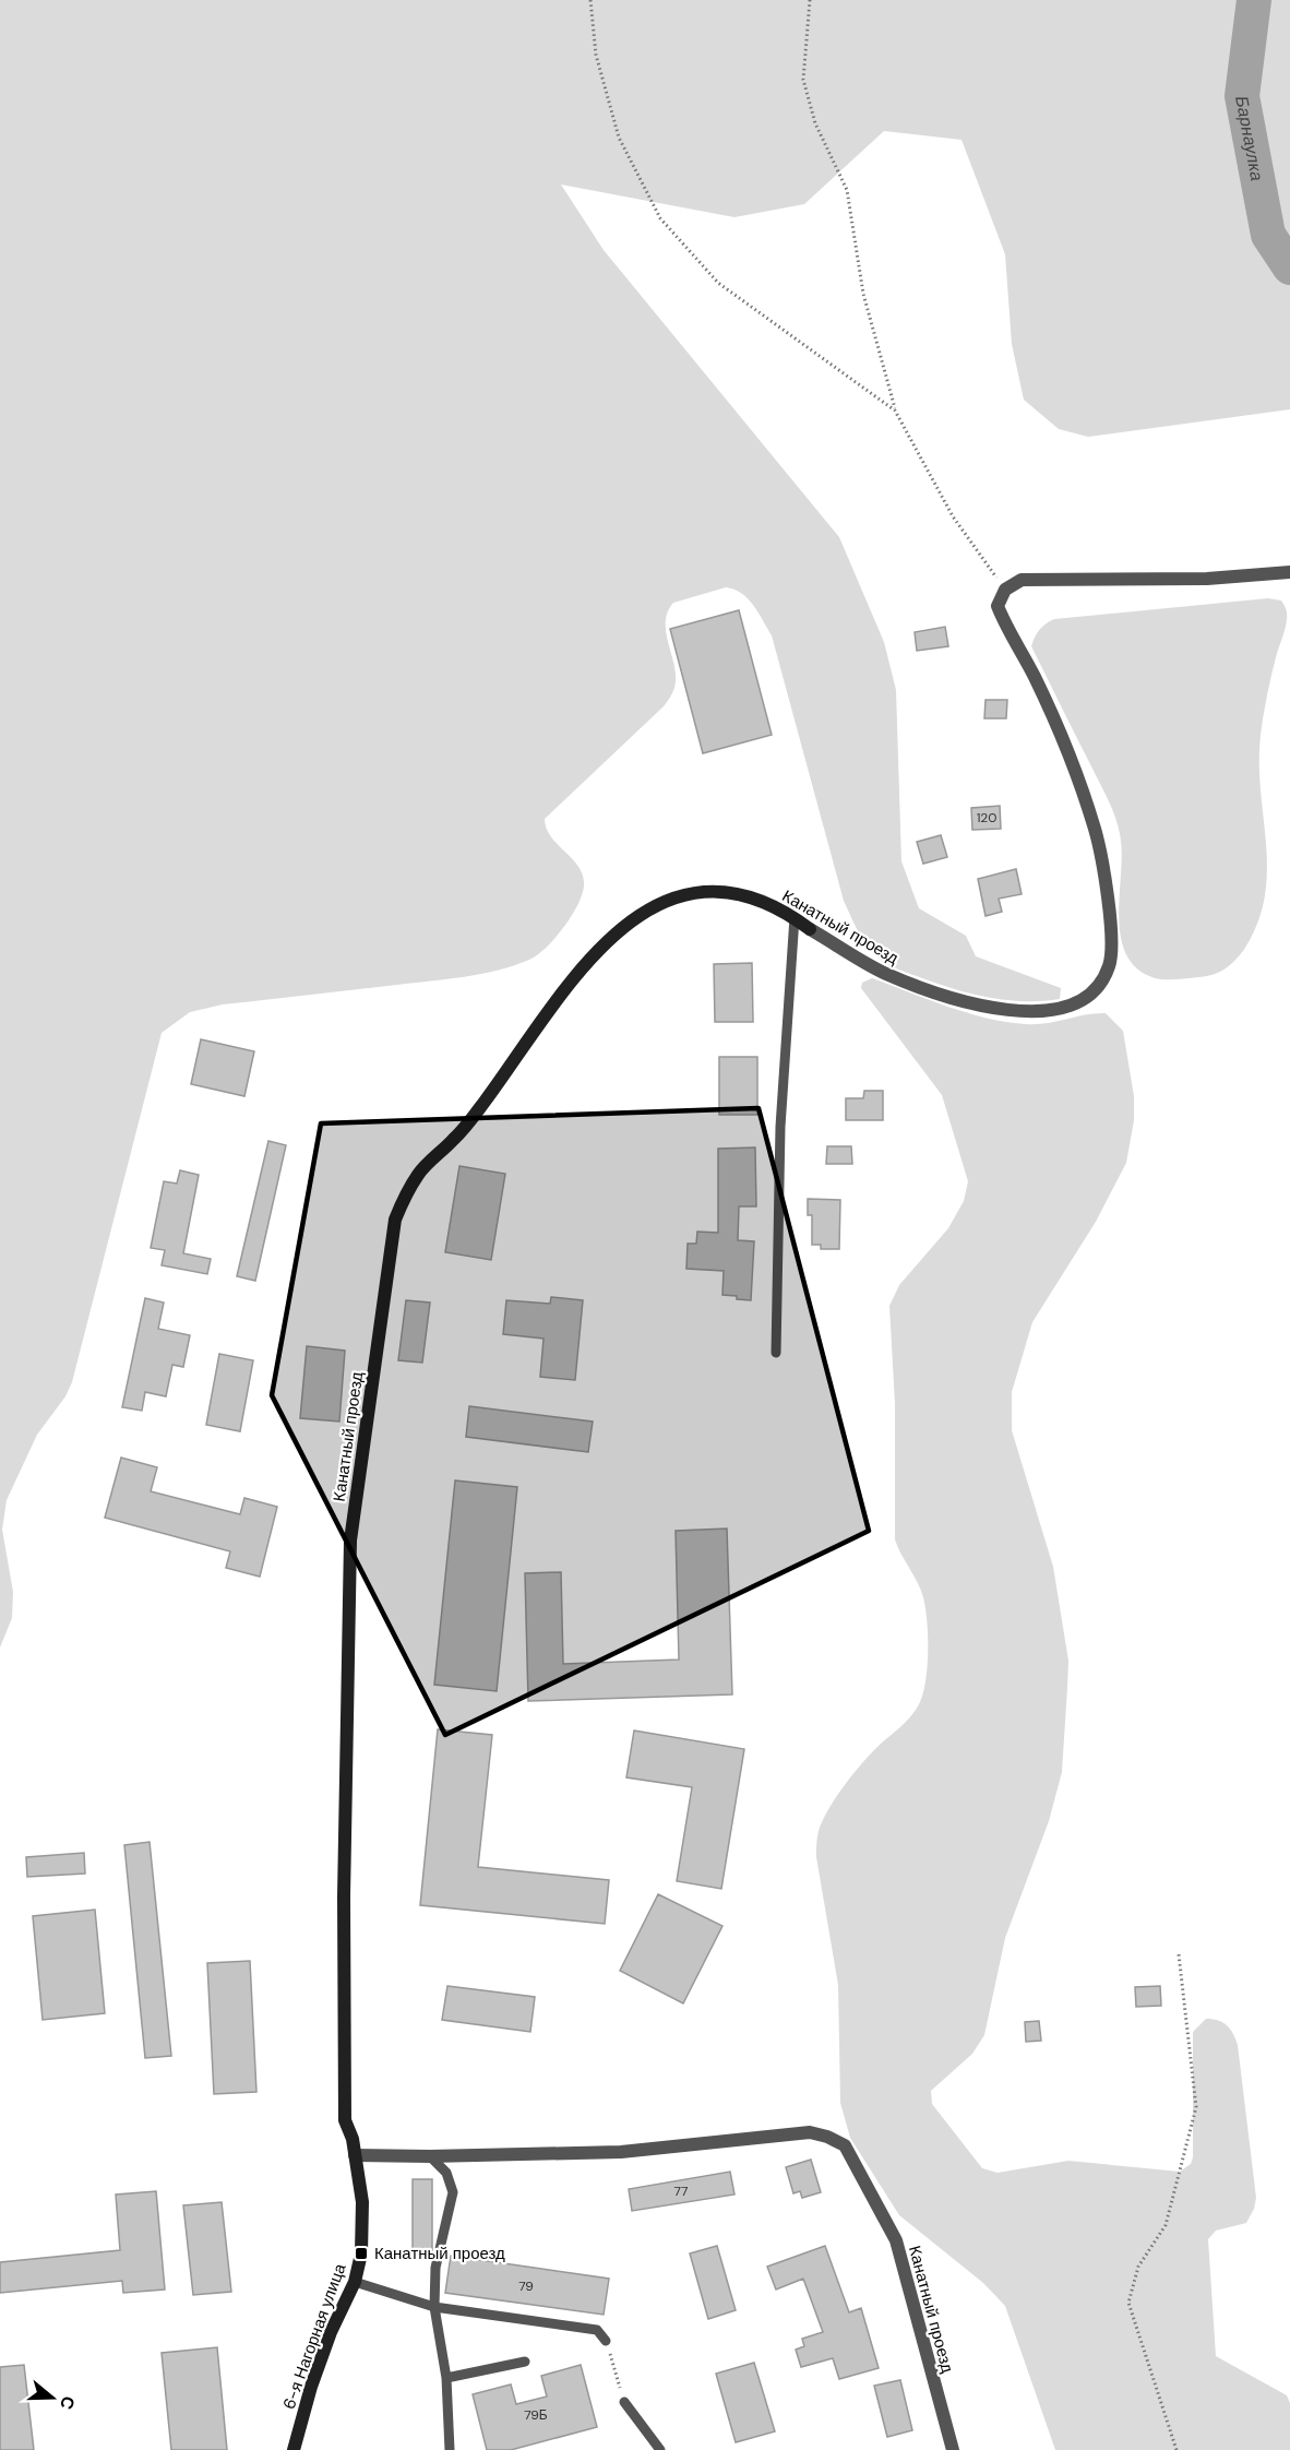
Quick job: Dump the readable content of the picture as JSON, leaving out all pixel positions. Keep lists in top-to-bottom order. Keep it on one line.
{"streets":{"street":["Канатный проезд","6-я Нагорная улица"]},"crossings":[["Канатный проезд","6-я Нагорная улица"]],"water":["Барнаулка"],"places":{"transit":["Канатный проезд"]},"house_numbers":["120","77","79","79Б"],"north":"right"}
